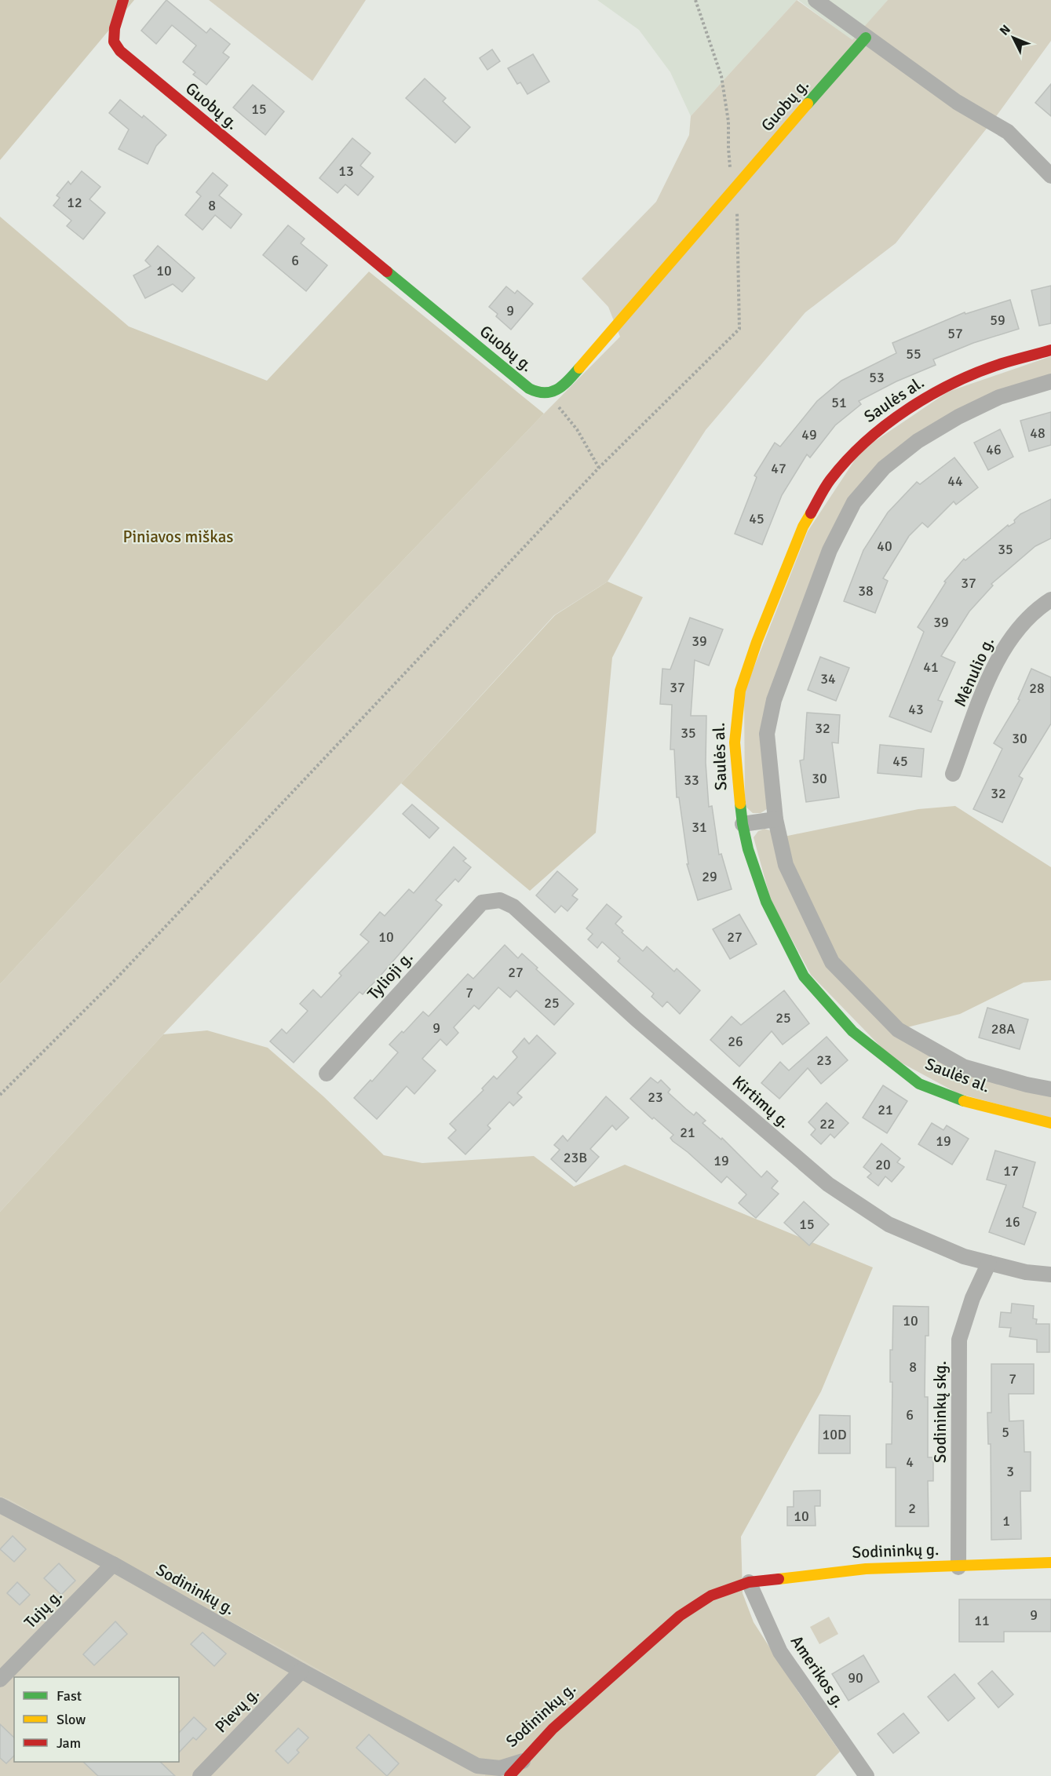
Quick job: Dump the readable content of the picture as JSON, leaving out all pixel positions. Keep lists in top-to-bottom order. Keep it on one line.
{"streets":{"street":["Guobų g.","Saulės al.","Mėnulio g.","Tylioji g.","Kirtimų g.","Sodininkų skg.","Sodininkų g.","Tujų g.","Amerikos g.","Pievų g."]},"crossings":[["Tylioji g.","Kirtimų g."],["Kirtimų g.","Sodininkų skg."],["Sodininkų skg.","Sodininkų g."],["Sodininkų g.","Tujų g."],["Sodininkų g.","Amerikos g."],["Sodininkų g.","Pievų g."]],"parks":["Piniavos miškas"],"house_numbers":["15","13","12","8","6","10","9","59","57","55","53","51","48","49","46","47","44","45","40","35","37","38","39","39","41","34","37","28","43","32","35","30","45","30","33","32","31","29","10","27","27","7","25","25","9","28A","26","23","23","21","22","21","19","23B","19","20","17","16","15","10","8","7","6","5","10D","4","3","2","10","1","9","11","90"],"legend":["Fast","Slow","Jam"],"north":"top left"}
